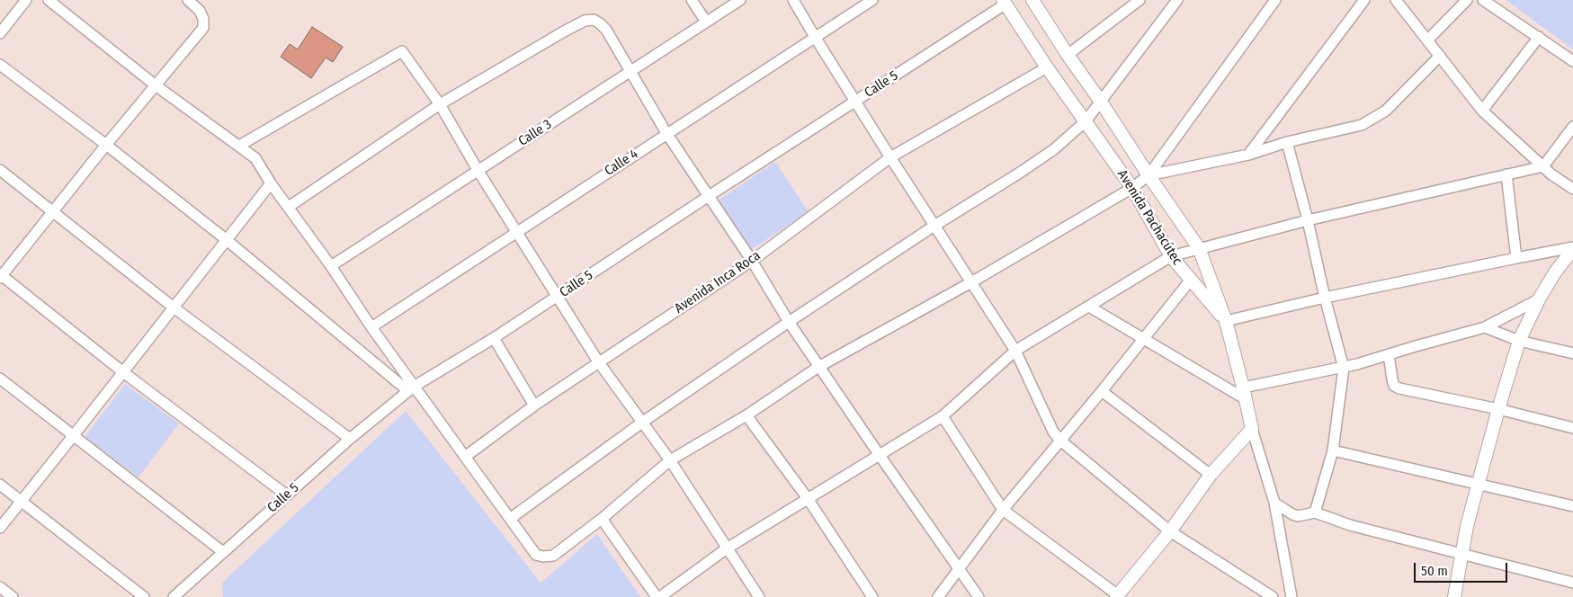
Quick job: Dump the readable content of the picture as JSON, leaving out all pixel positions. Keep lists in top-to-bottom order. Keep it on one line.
{"streets":{"street":["Calle 5","Calle 3","Calle 4","Avenida Pachacútec","Avenida Inca Roca"]},"crossings":[["Calle 5","Avenida Pachacútec"],["Avenida Pachacútec","Avenida Inca Roca"]],"scale_bar":"50 m"}
